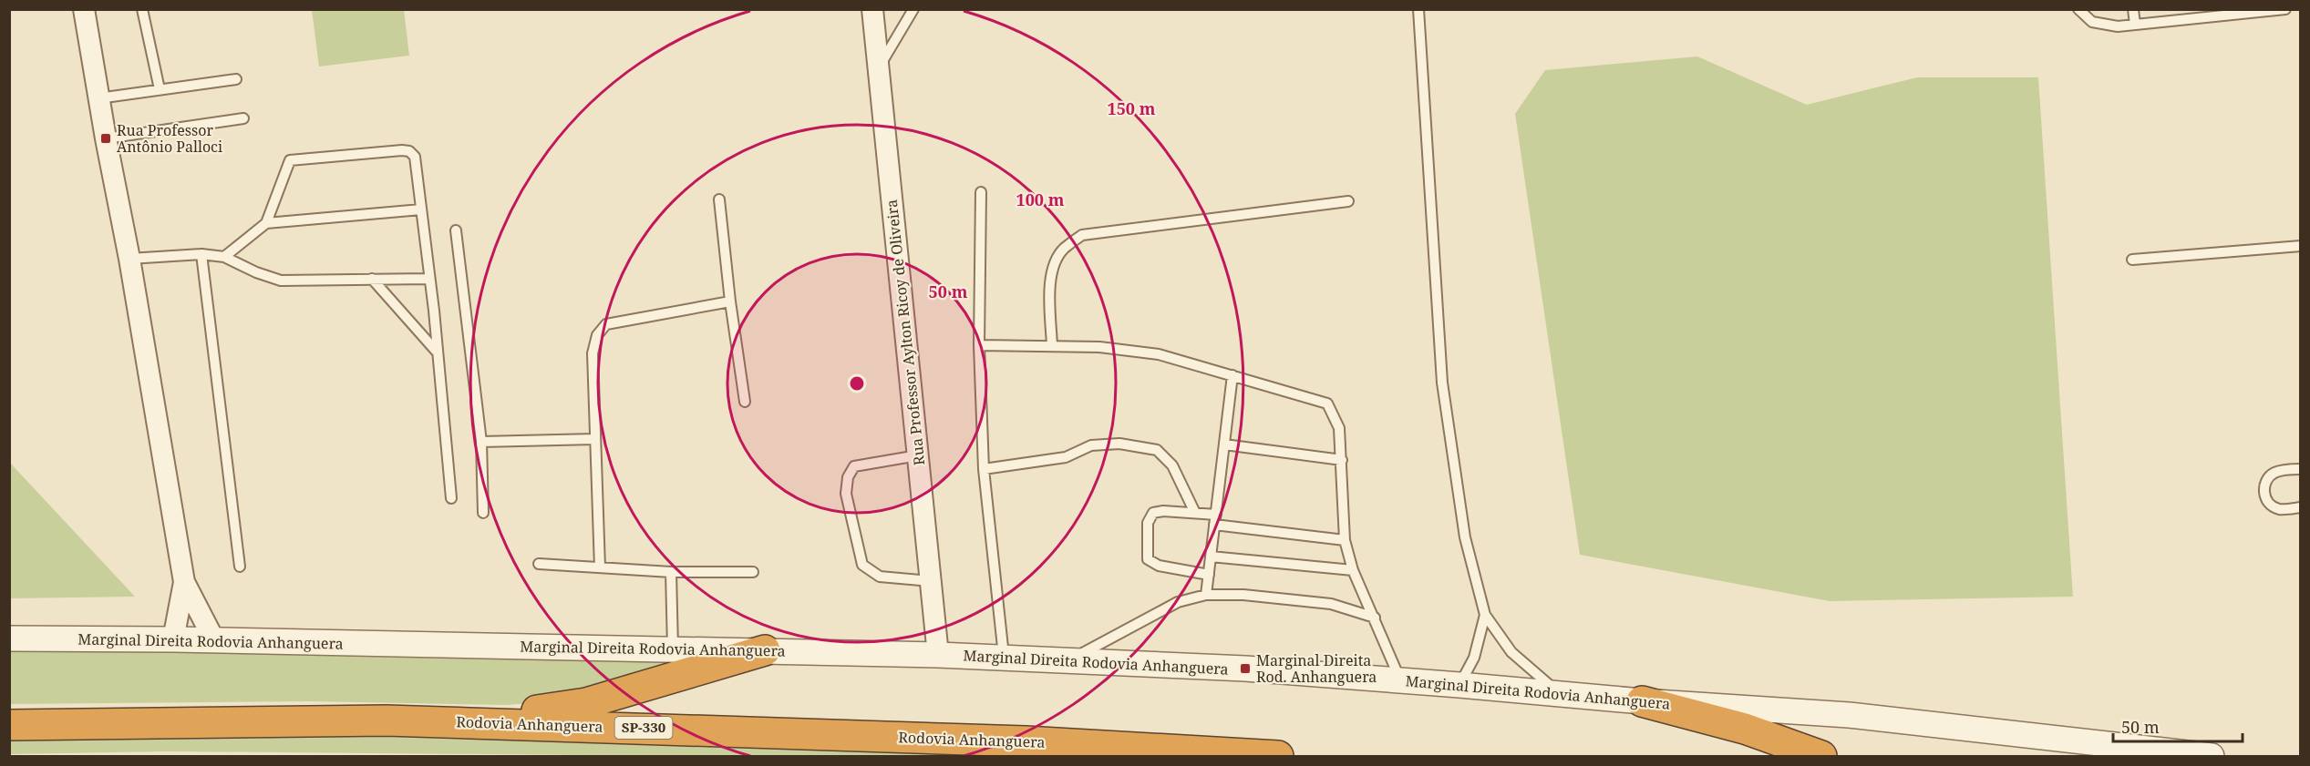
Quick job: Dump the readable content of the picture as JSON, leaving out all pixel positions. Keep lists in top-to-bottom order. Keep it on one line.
{"streets":{"highway":["Rodovia Anhanguera","SP-330"],"street":["Rua Professor Aylton Ricoy de Oliveira","Marginal Direita Rodovia Anhanguera"]},"crossings":[["Rua Professor Aylton Ricoy de Oliveira","Marginal Direita Rodovia Anhanguera"]],"places":{"transit":["Rua Professor Antônio Palloci","Marginal Direita Rod. Anhanguera"]},"scale_bar":"50 m","rings":["150 m","100 m","50 m"]}
